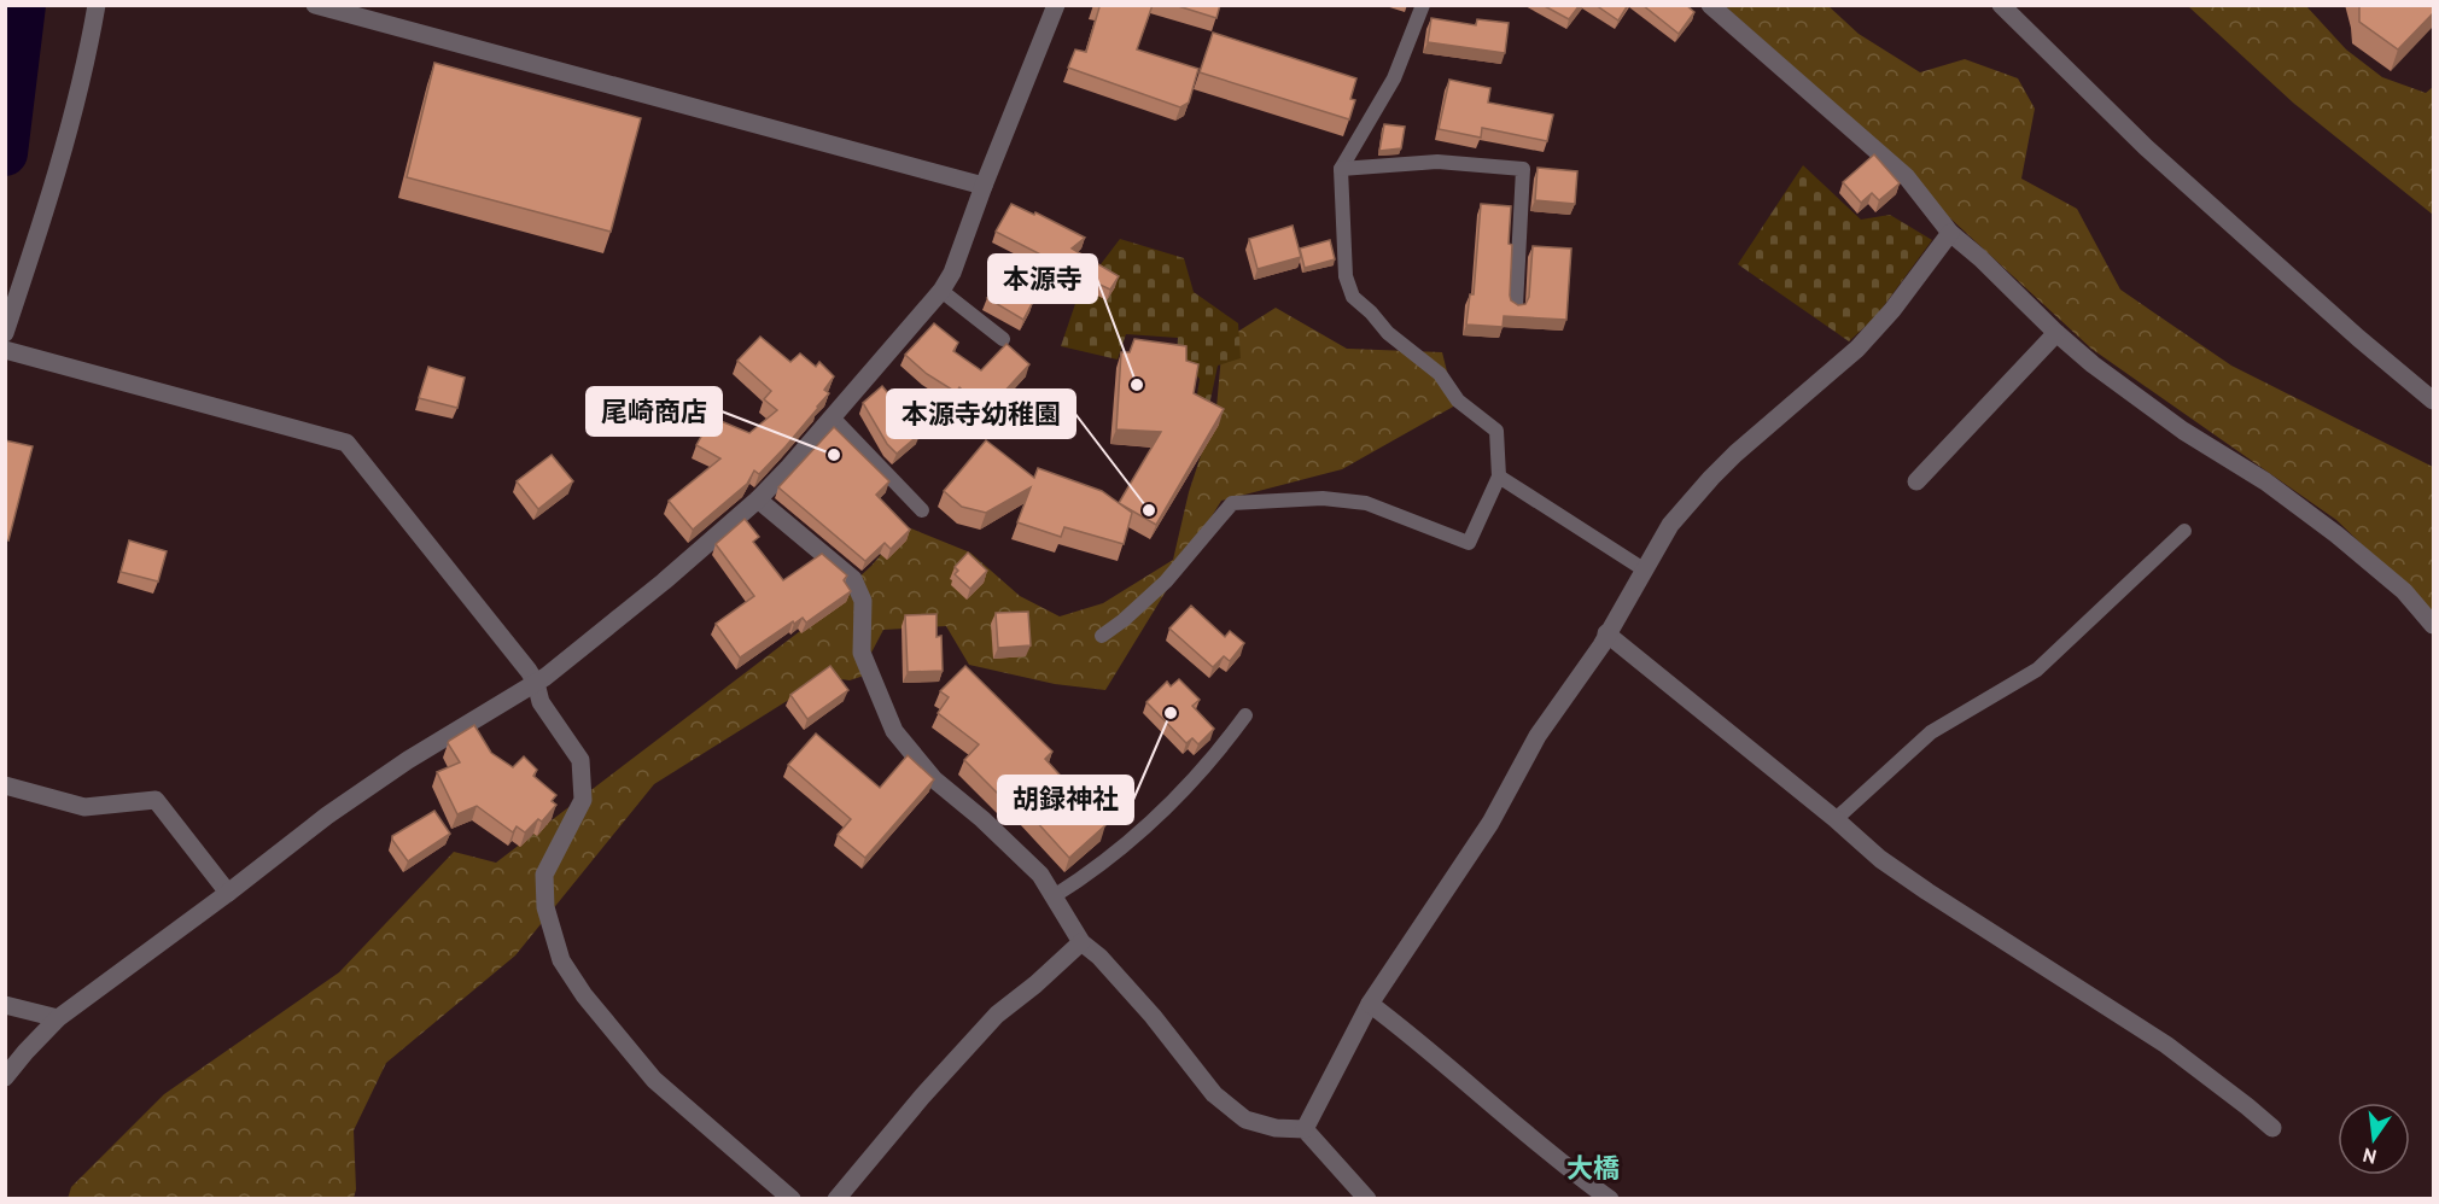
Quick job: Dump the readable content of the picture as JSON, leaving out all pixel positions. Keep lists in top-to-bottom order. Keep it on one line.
{"districts":["大橋"],"places":["本源寺","尾崎商店","本源寺幼稚園","胡録神社"],"north":"bottom"}
